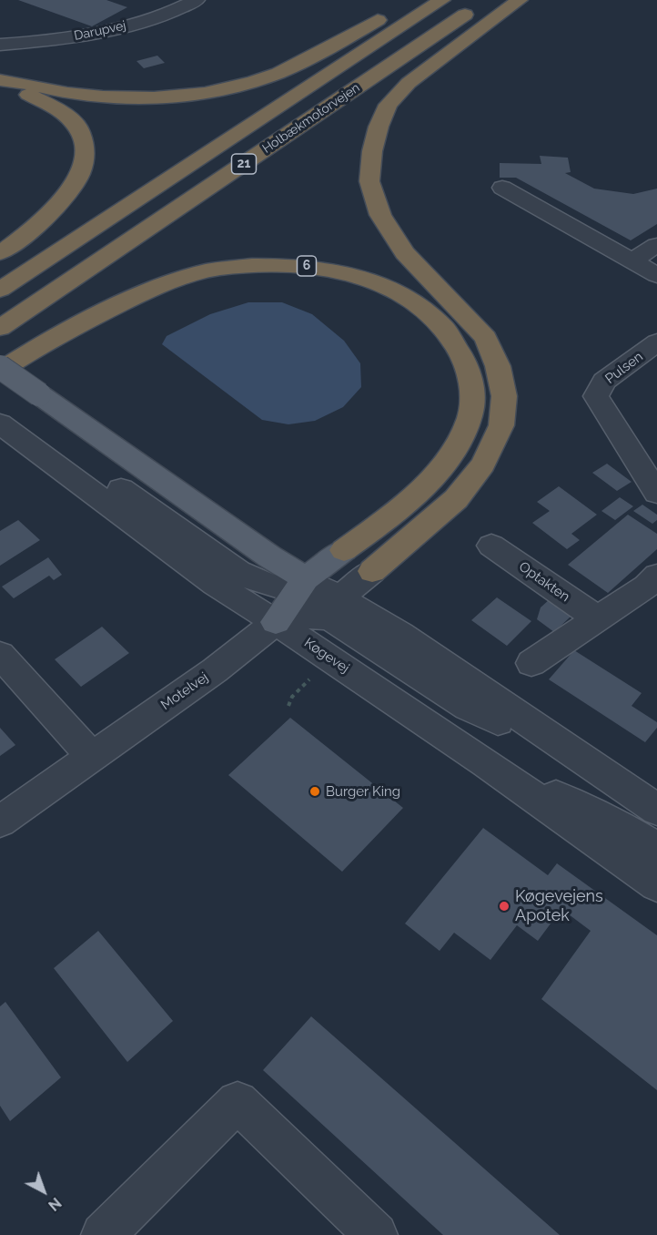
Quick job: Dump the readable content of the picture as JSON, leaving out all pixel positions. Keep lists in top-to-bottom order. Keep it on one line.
{"streets":{"highway":["Holbækmotorvejen","21","6"],"street":["Darupvej","Pulsen","Optakten","Køgevej","Motelvej"]},"crossings":[["Køgevej","Motelvej"]],"places":["Burger King","Køgevejens Apotek"],"north":"bottom right"}
